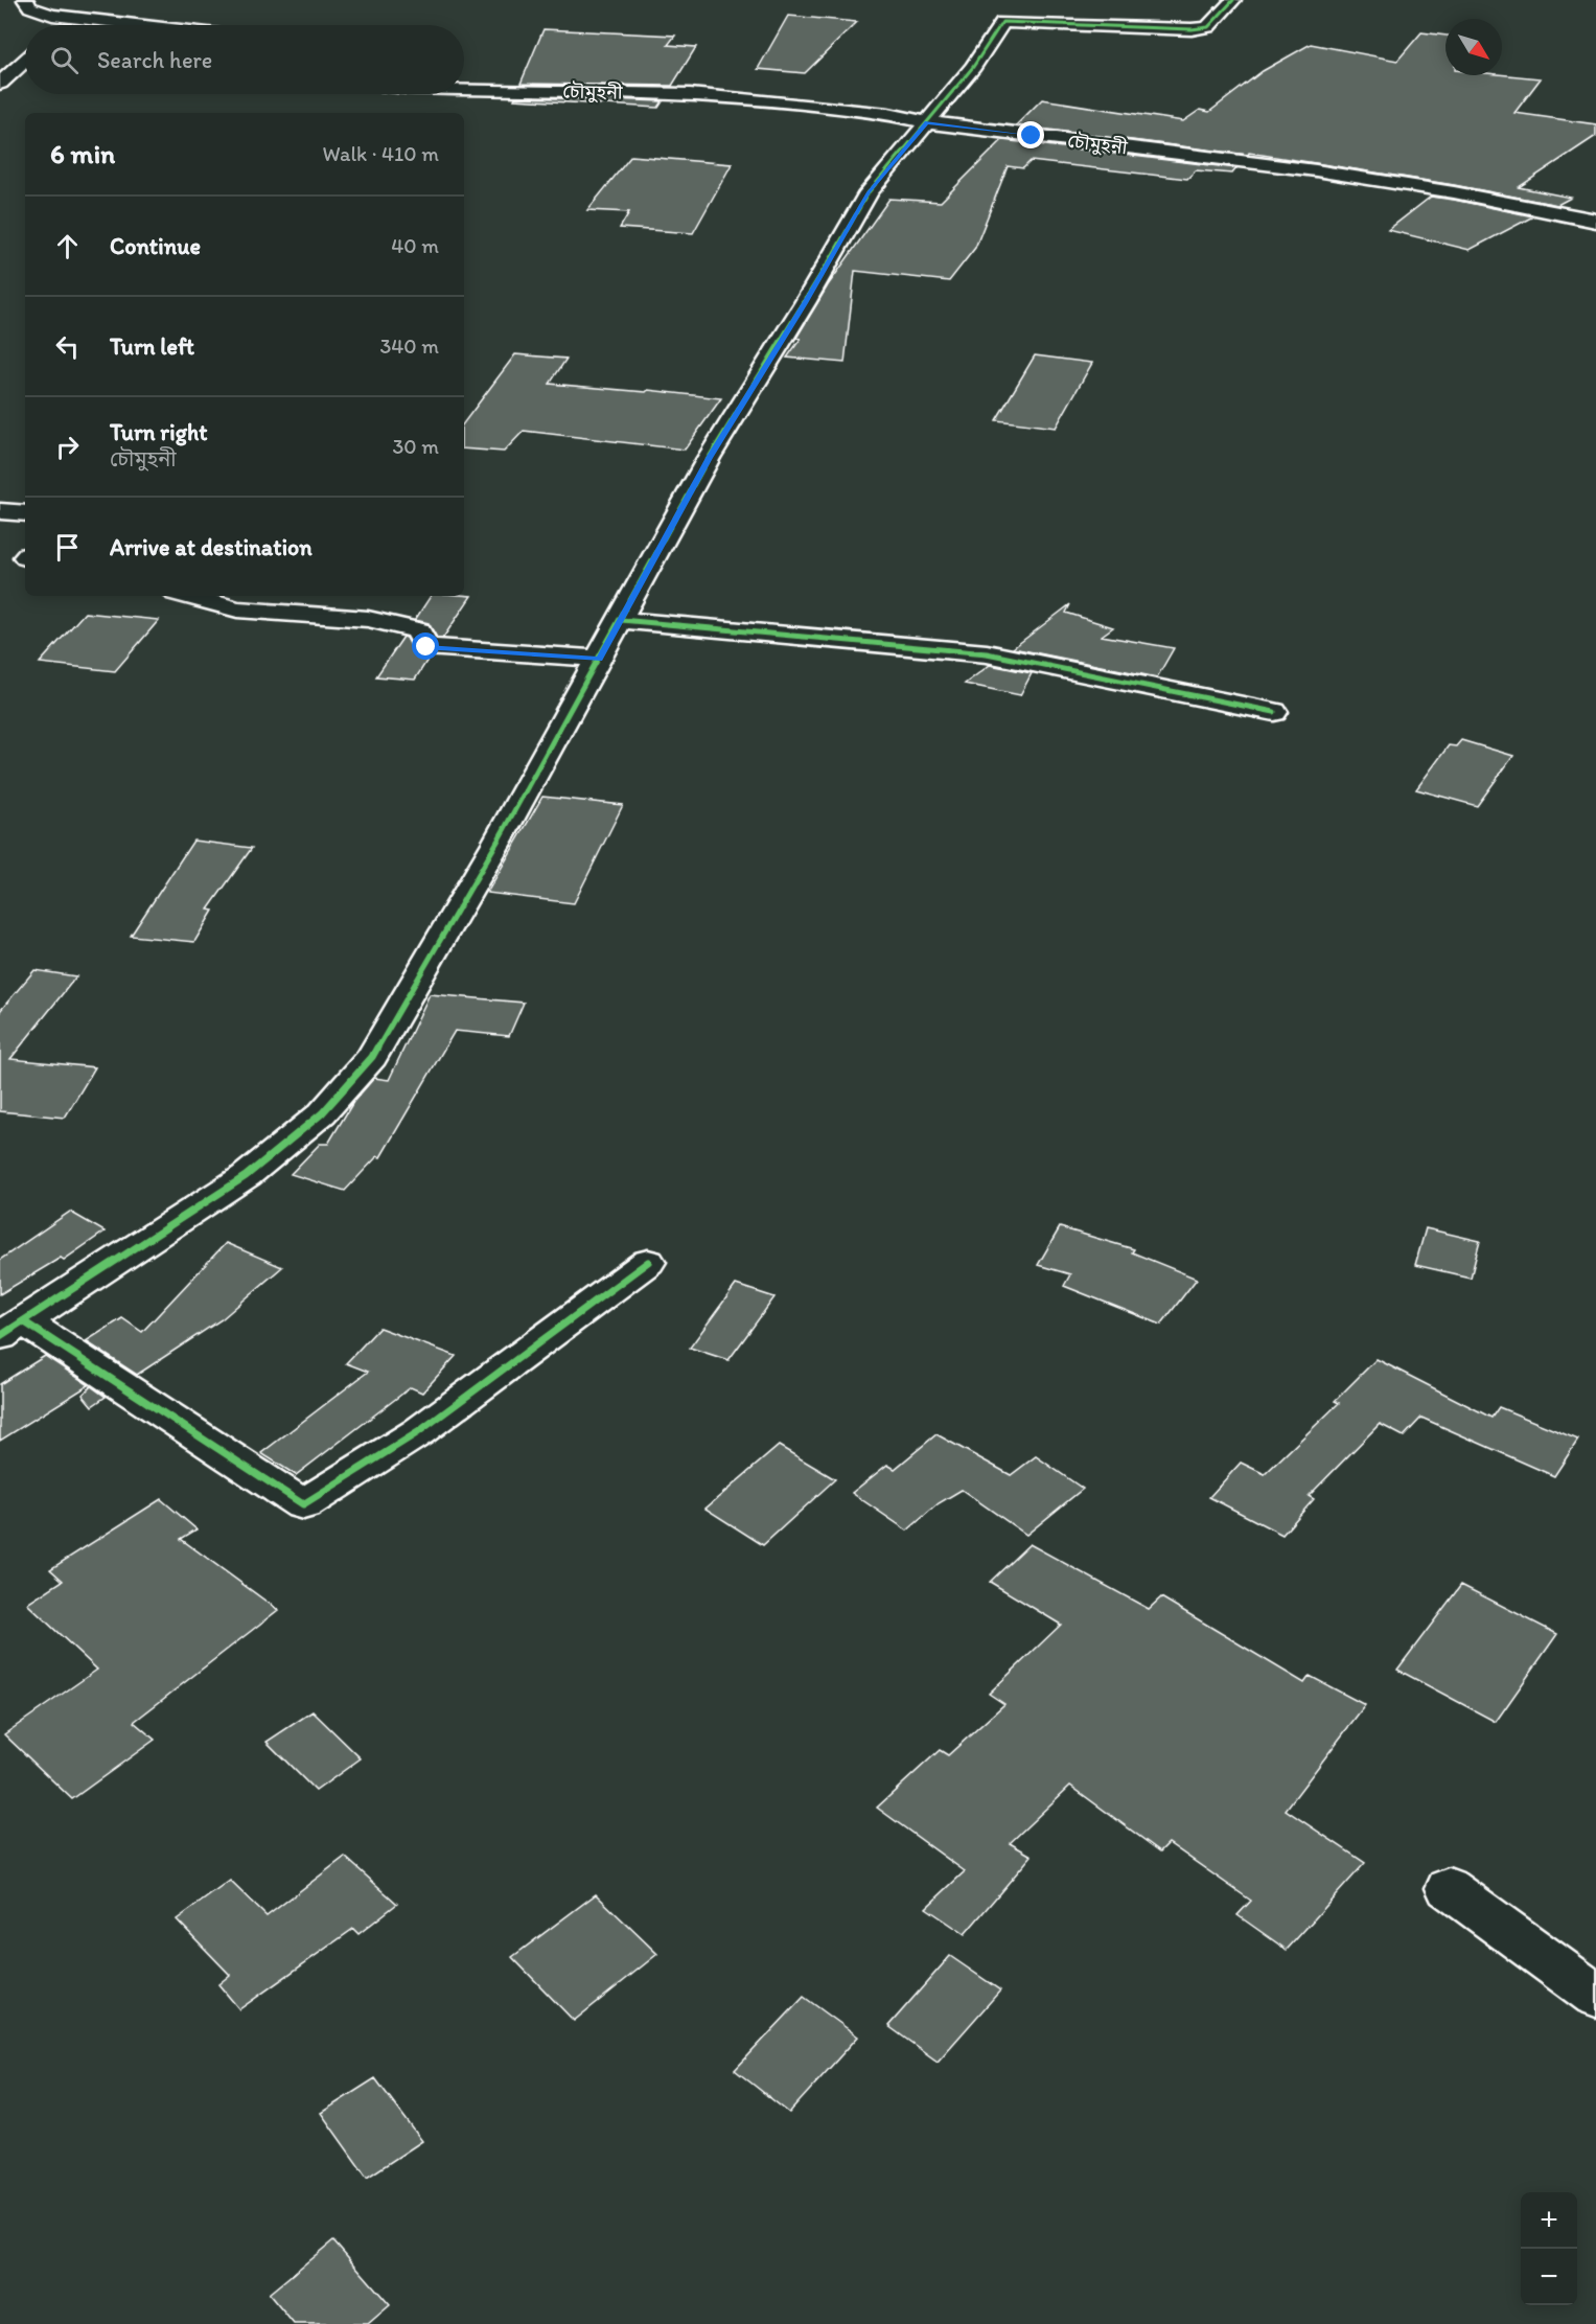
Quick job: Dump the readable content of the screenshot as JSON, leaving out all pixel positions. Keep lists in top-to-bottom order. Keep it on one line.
{"streets":{"street":["চৌমুহনী"]},"north":"bottom right","page":{"search":"Search here","heading":["6 min","Walk · 410 m"],"list":[["Continue","40 m"],["Turn left","340 m"],["Turn right","চৌমুহনী","30 m"],"Arrive at destination"],"map_buttons":["+","−"]}}
